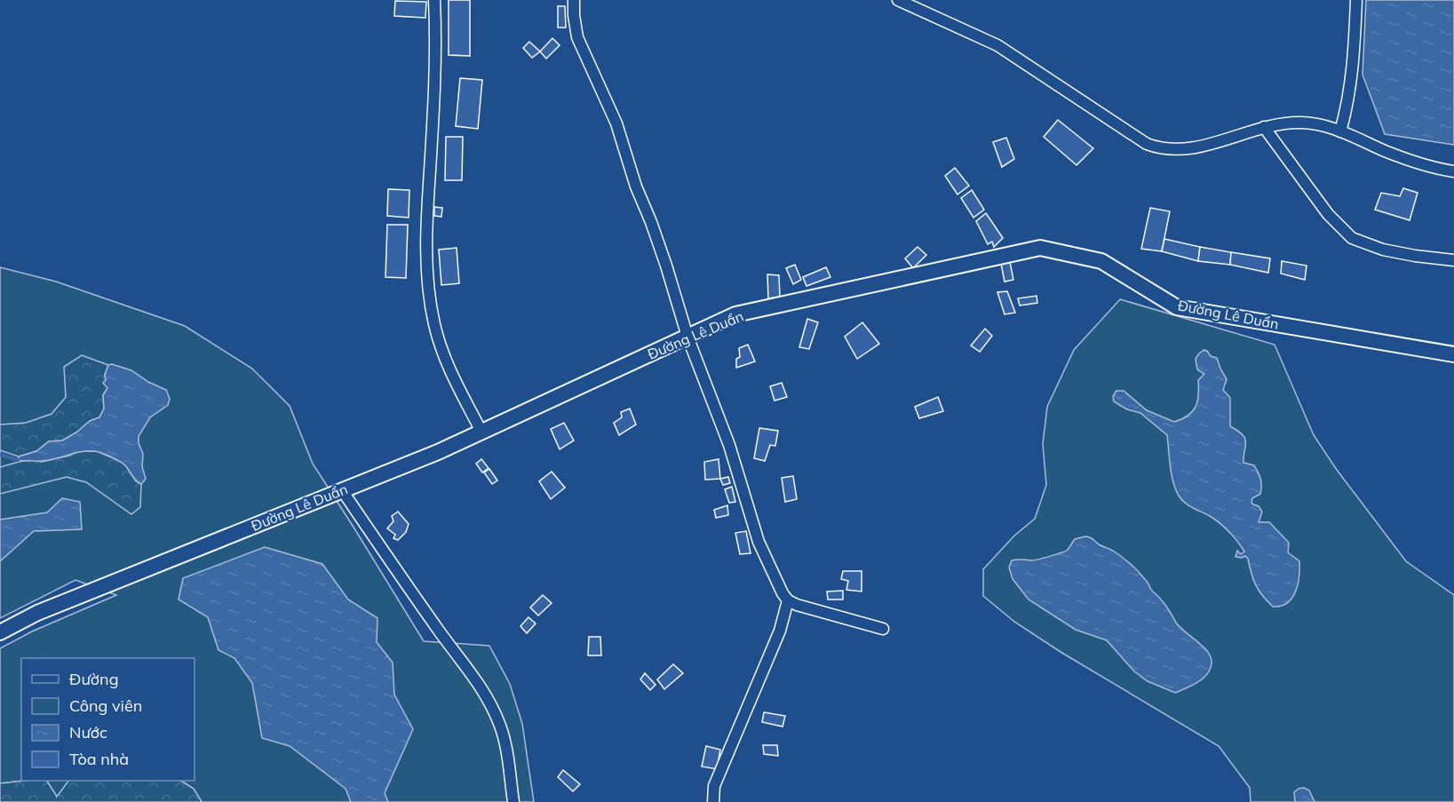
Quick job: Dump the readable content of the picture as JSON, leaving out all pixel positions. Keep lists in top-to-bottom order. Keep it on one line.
{"streets":{"main road":["Đường Lê Duẩn"]},"legend":["Đường","Công viên","Nước","Tòa nhà"]}
